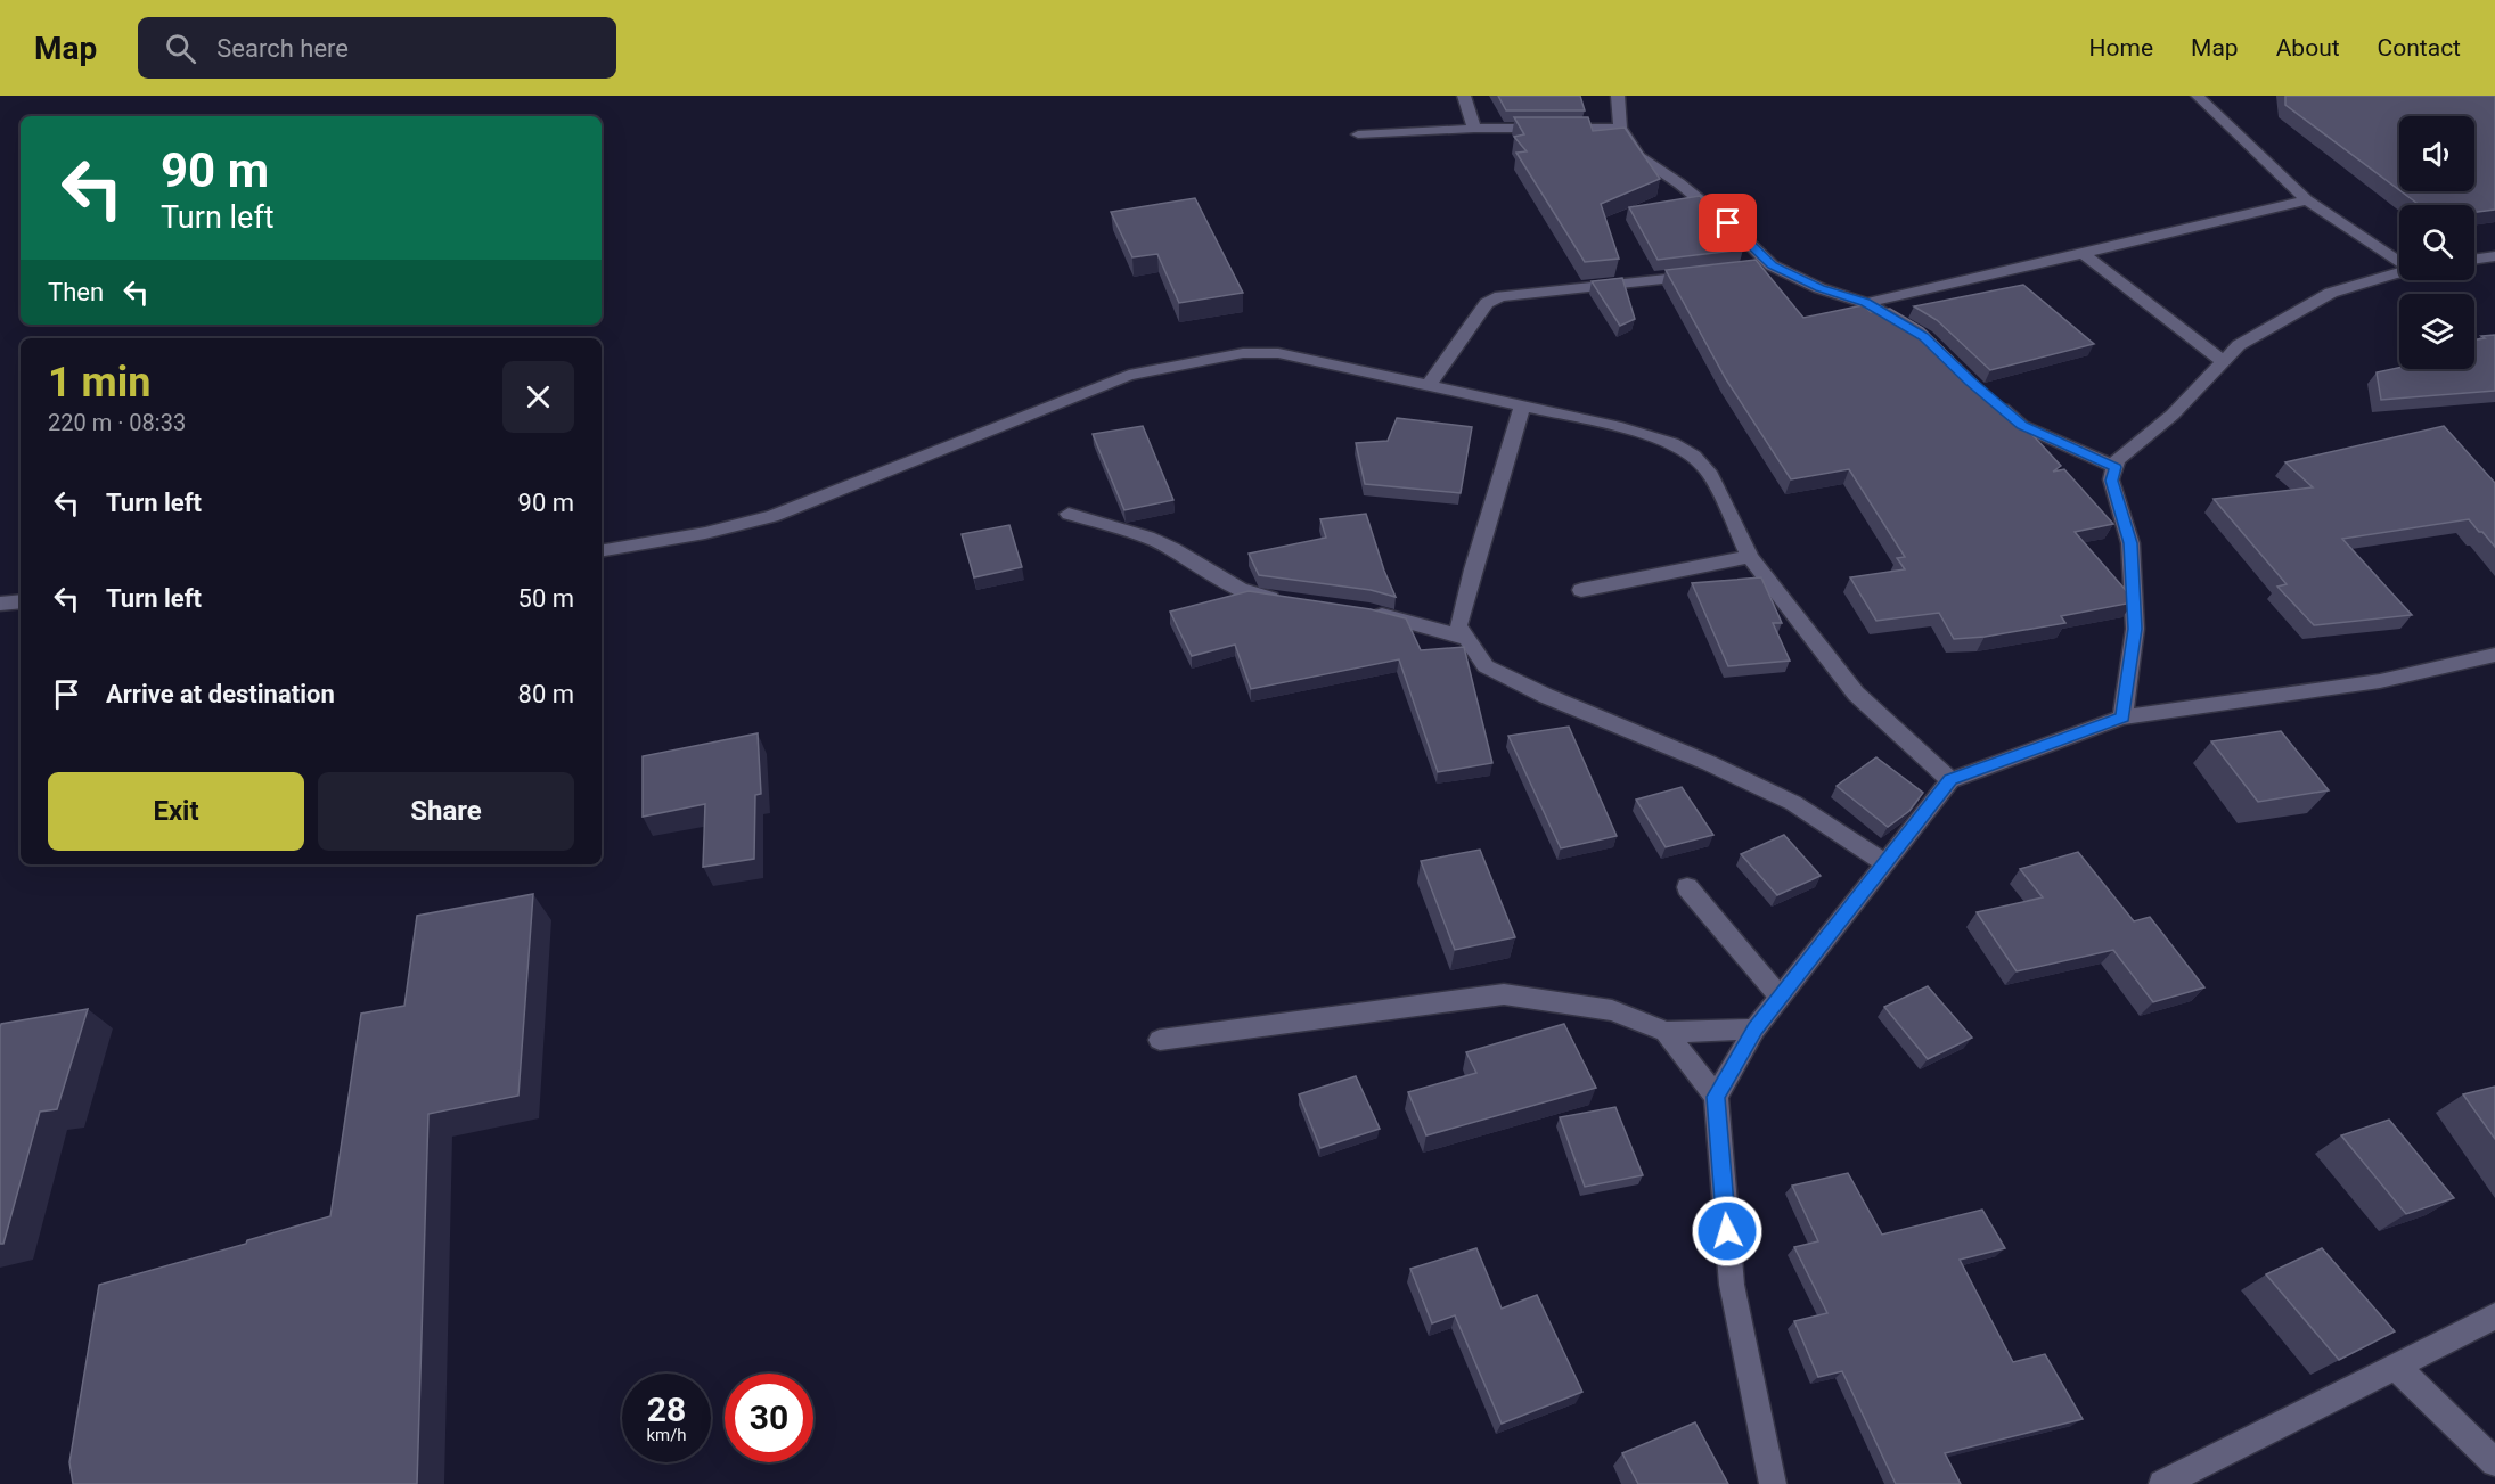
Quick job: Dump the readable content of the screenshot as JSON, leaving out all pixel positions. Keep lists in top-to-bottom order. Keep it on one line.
{"page":{"header":"Map","search":"Search here","nav":["Home","Map","About","Contact"],"turn":["90 m","Turn left"],"then":"Then","heading":["1 min","220 m · 08:33"],"list":[{"name":"Turn left","value":"90 m"},{"name":"Turn left","value":"50 m"},{"name":"Arrive at destination","value":"80 m"}],"buttons":["Exit","Share"],"speed":"28 km/h","limit":"30"}}
